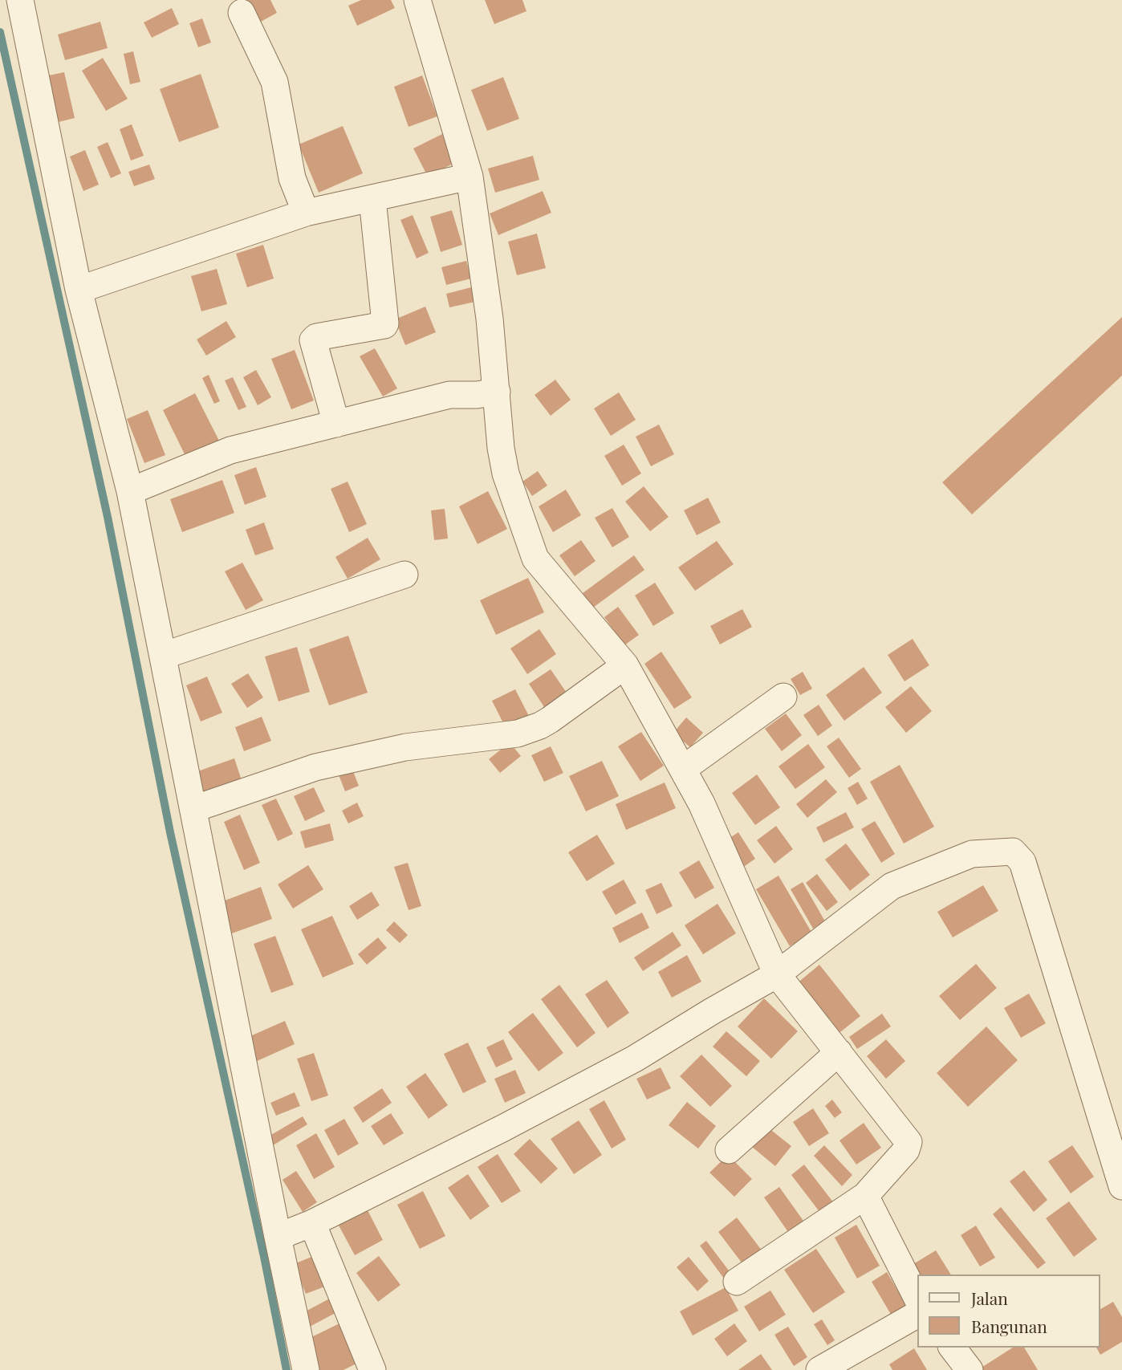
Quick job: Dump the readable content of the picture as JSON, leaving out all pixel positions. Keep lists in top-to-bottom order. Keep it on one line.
{"legend":["Jalan","Bangunan"]}
